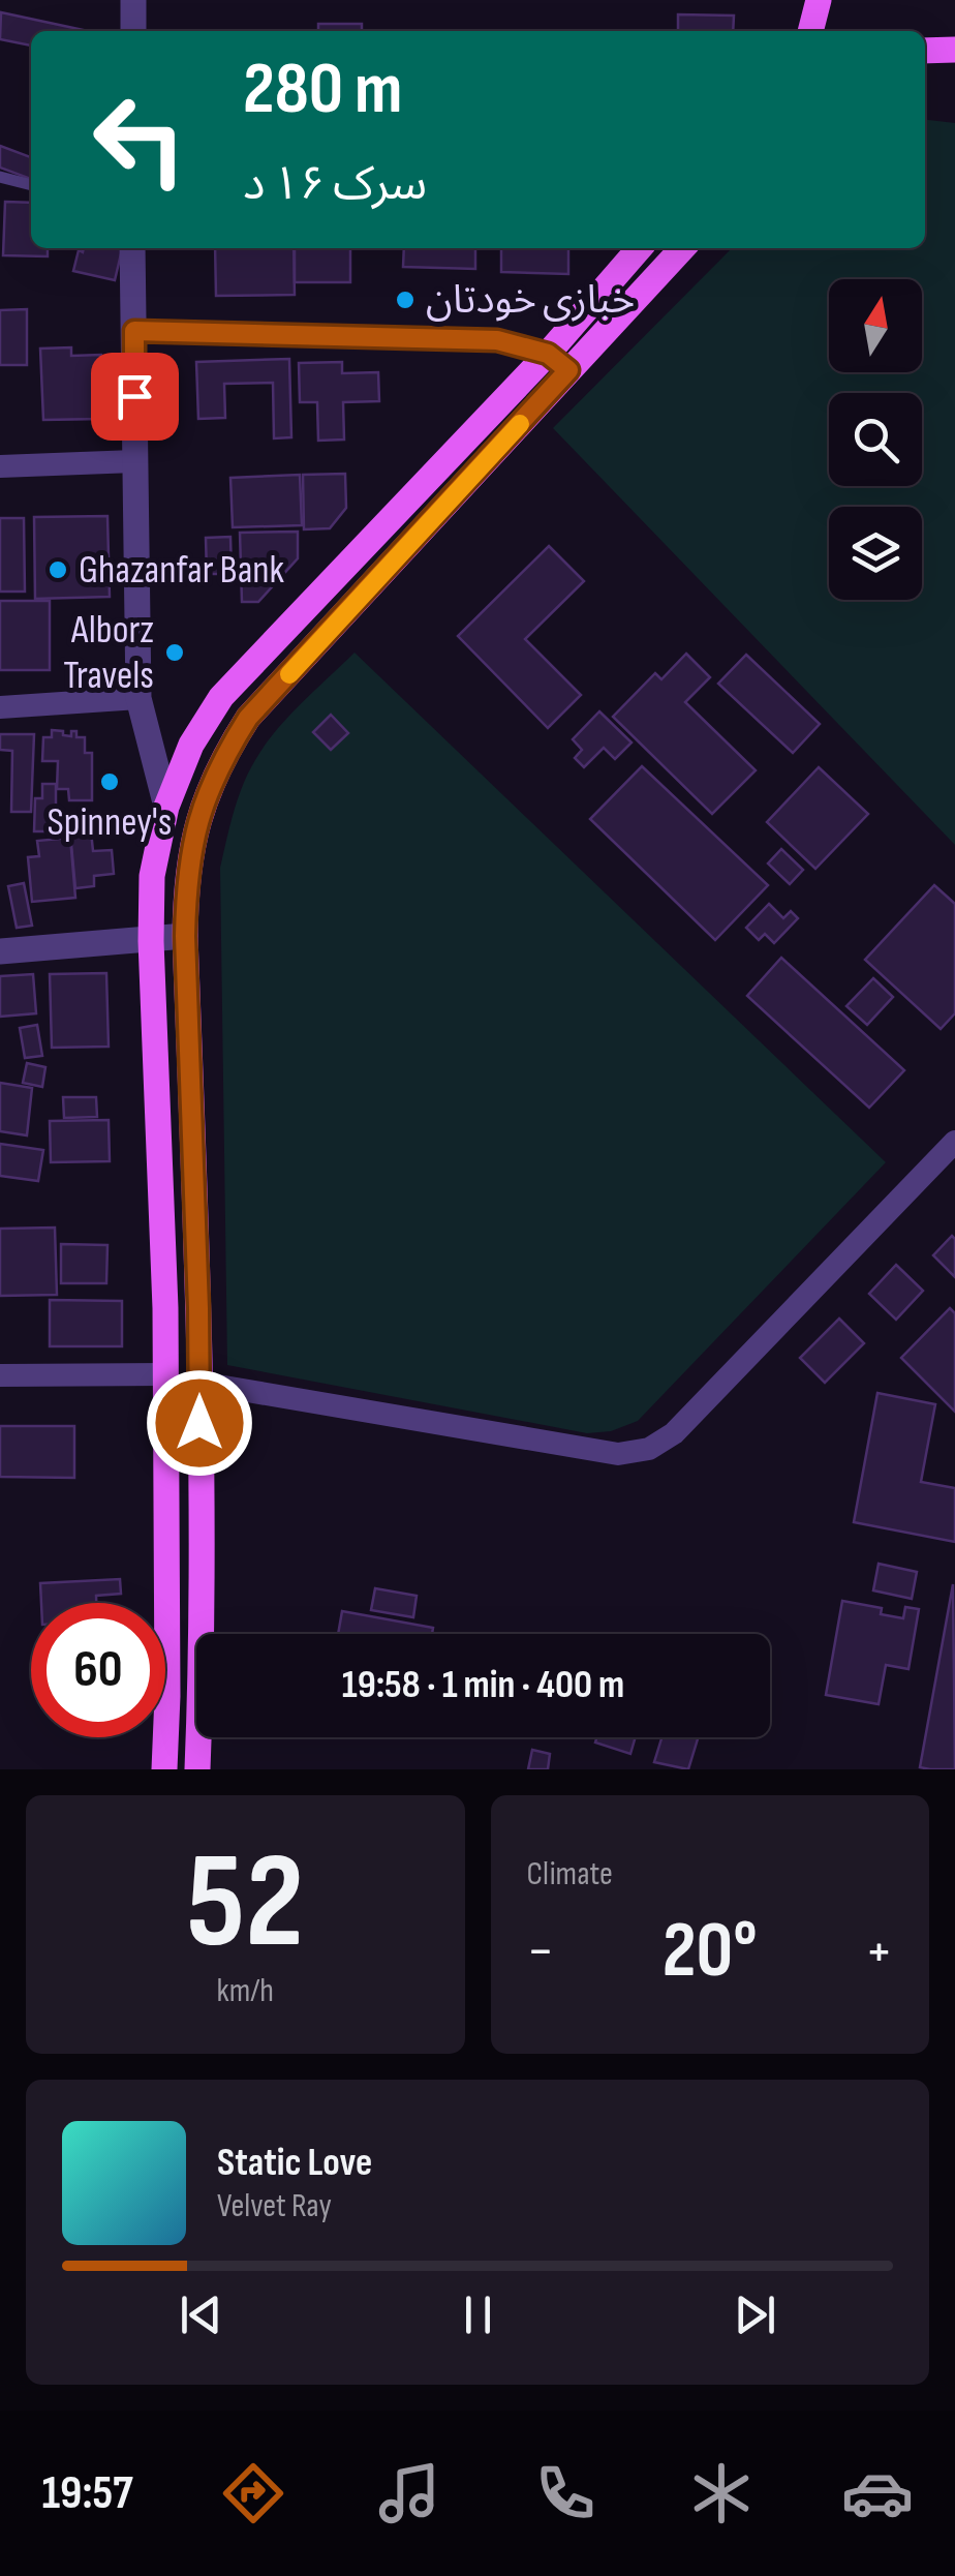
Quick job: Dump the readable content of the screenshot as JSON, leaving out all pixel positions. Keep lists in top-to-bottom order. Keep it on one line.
{"places":["خبازی خودتان","Ghazanfar Bank","Alborz Travels","Spinney's"],"north":"top","page":{"turn":["280 m","سرک ۱۶ د"],"limit":"60","trip":"19:58 · 1 min · 400 m","tile":[["52","km/h"],"Climate"],"heat":["−","20°","+"],"song":["Static Love","Velvet Ray"],"tabs":"19:57"}}
